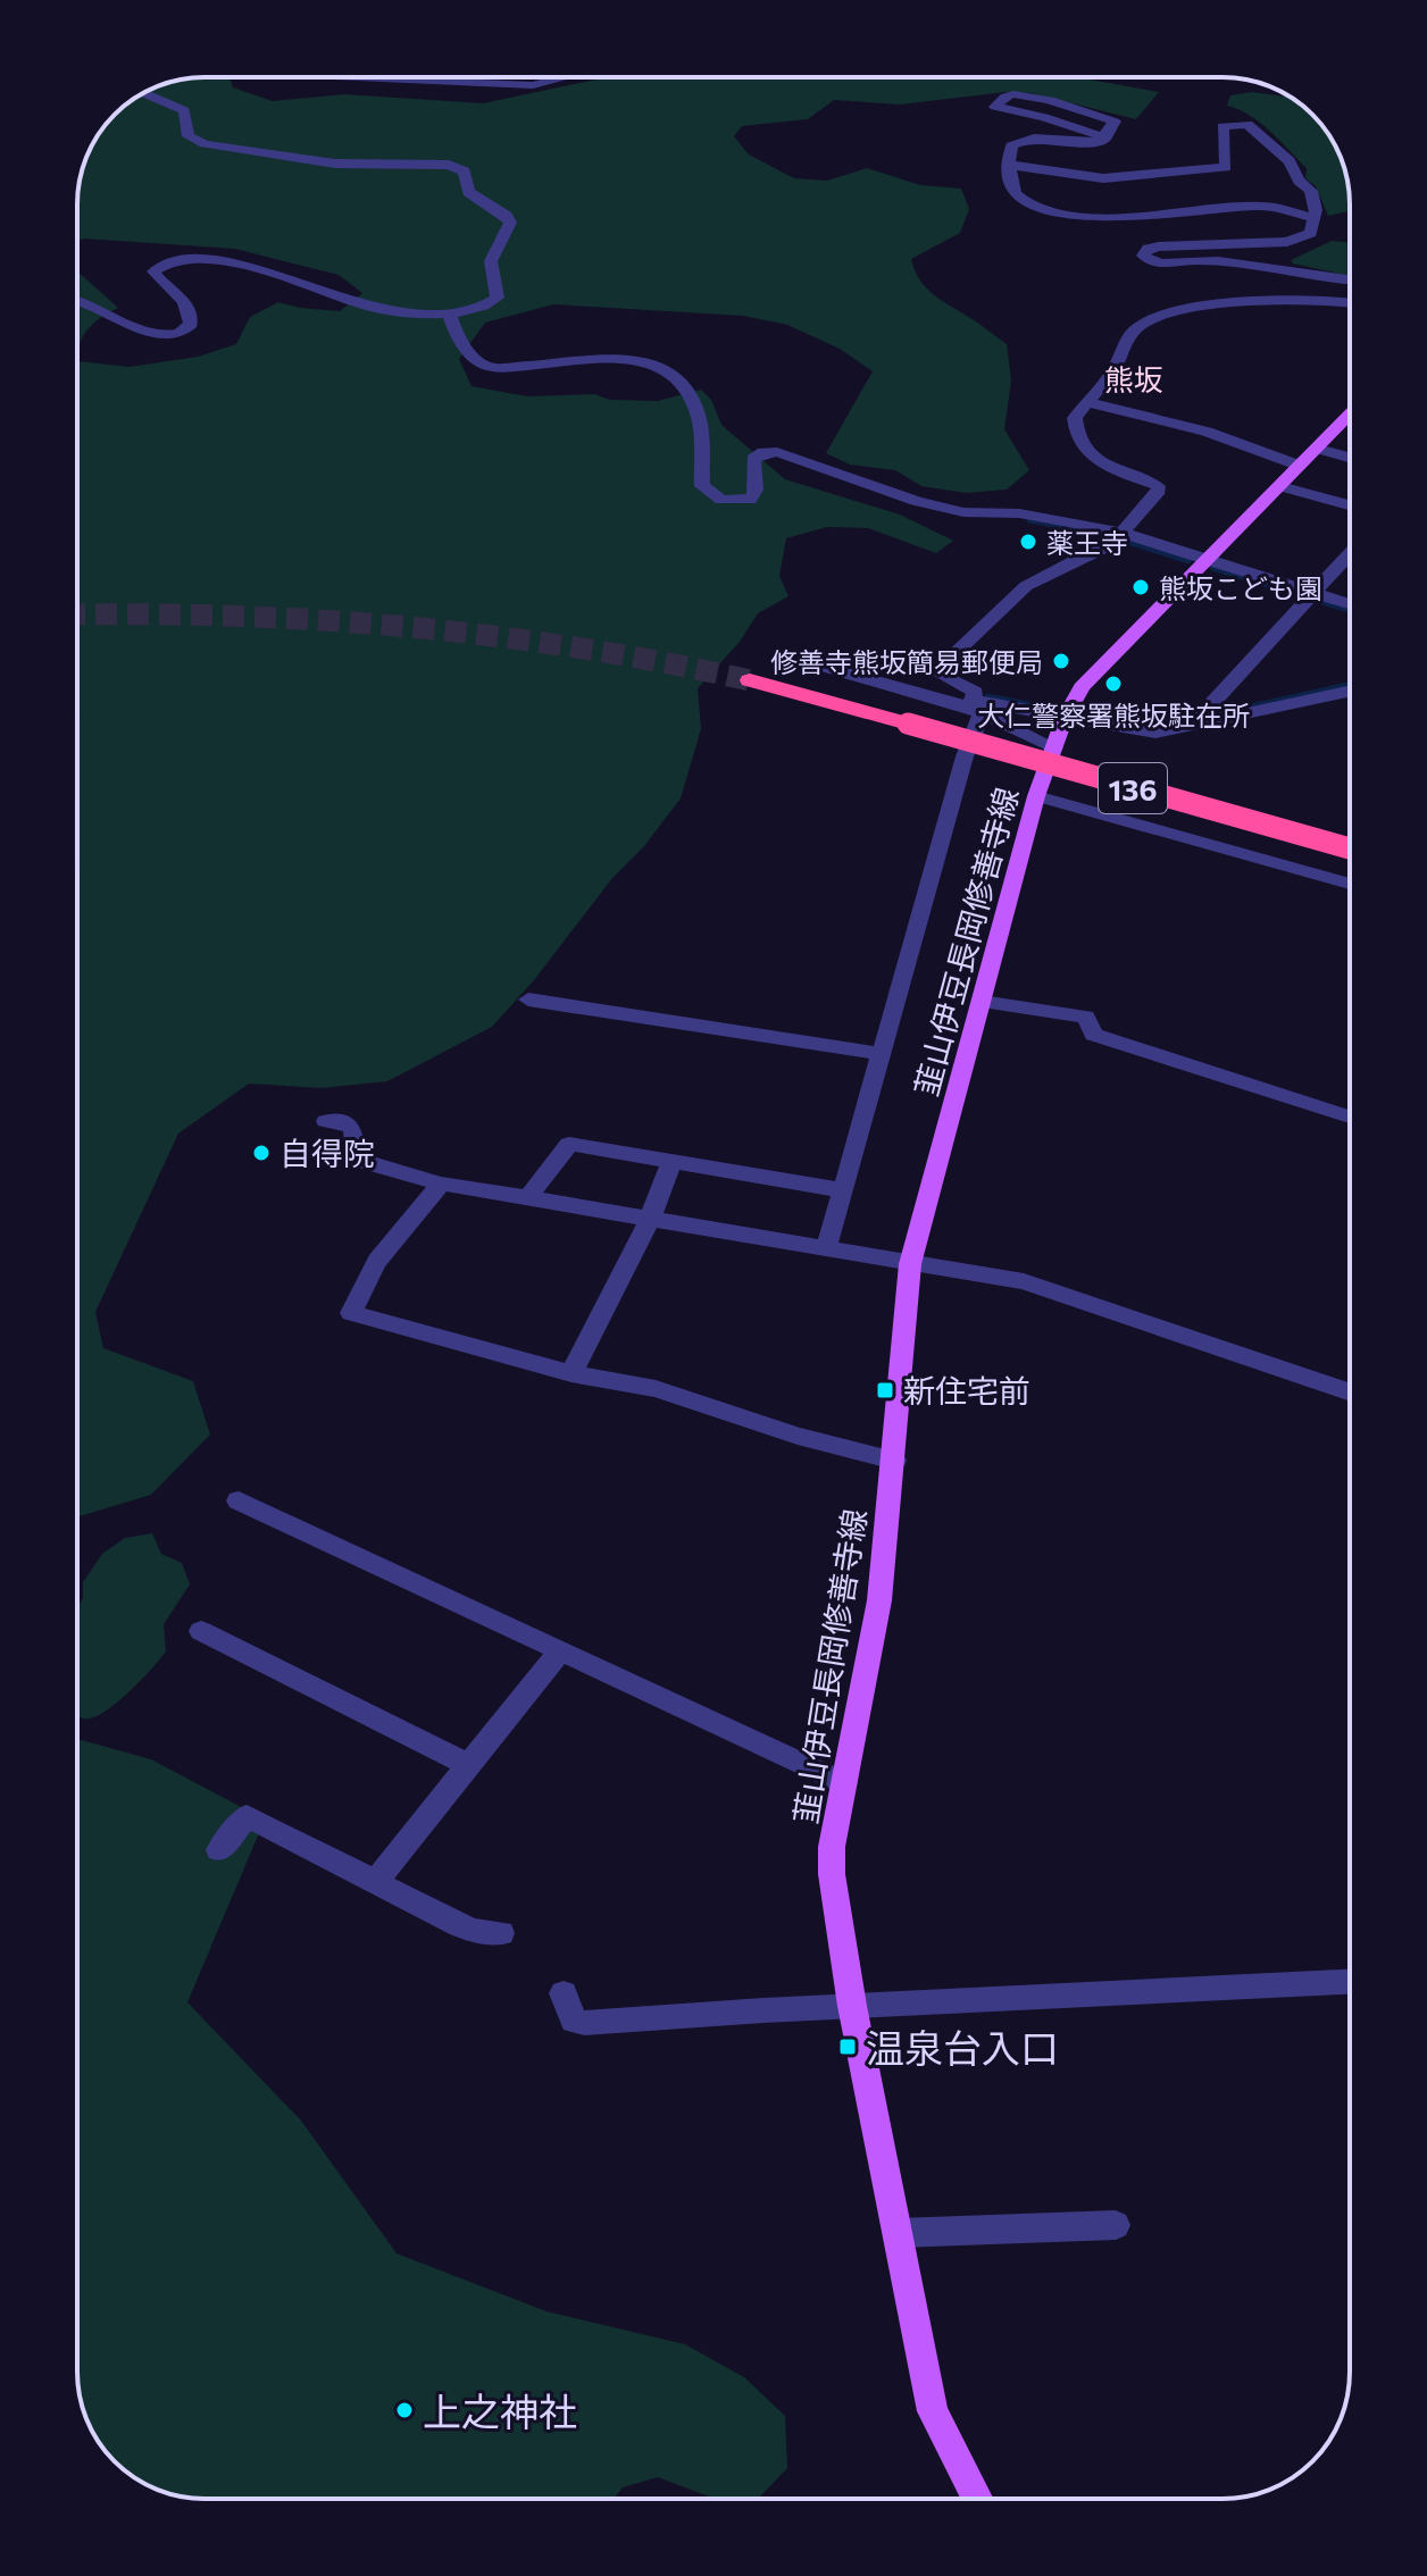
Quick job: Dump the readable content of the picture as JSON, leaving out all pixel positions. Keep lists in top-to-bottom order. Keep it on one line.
{"streets":{"highway":["136"],"main road":["韮山伊豆長岡修善寺線"]},"districts":["熊坂"],"places":{"other":["薬王寺","熊坂こども園","修善寺熊坂簡易郵便局","大仁警察署熊坂駐在所","自得院","上之神社"],"transit":["新住宅前","温泉台入口"]}}
